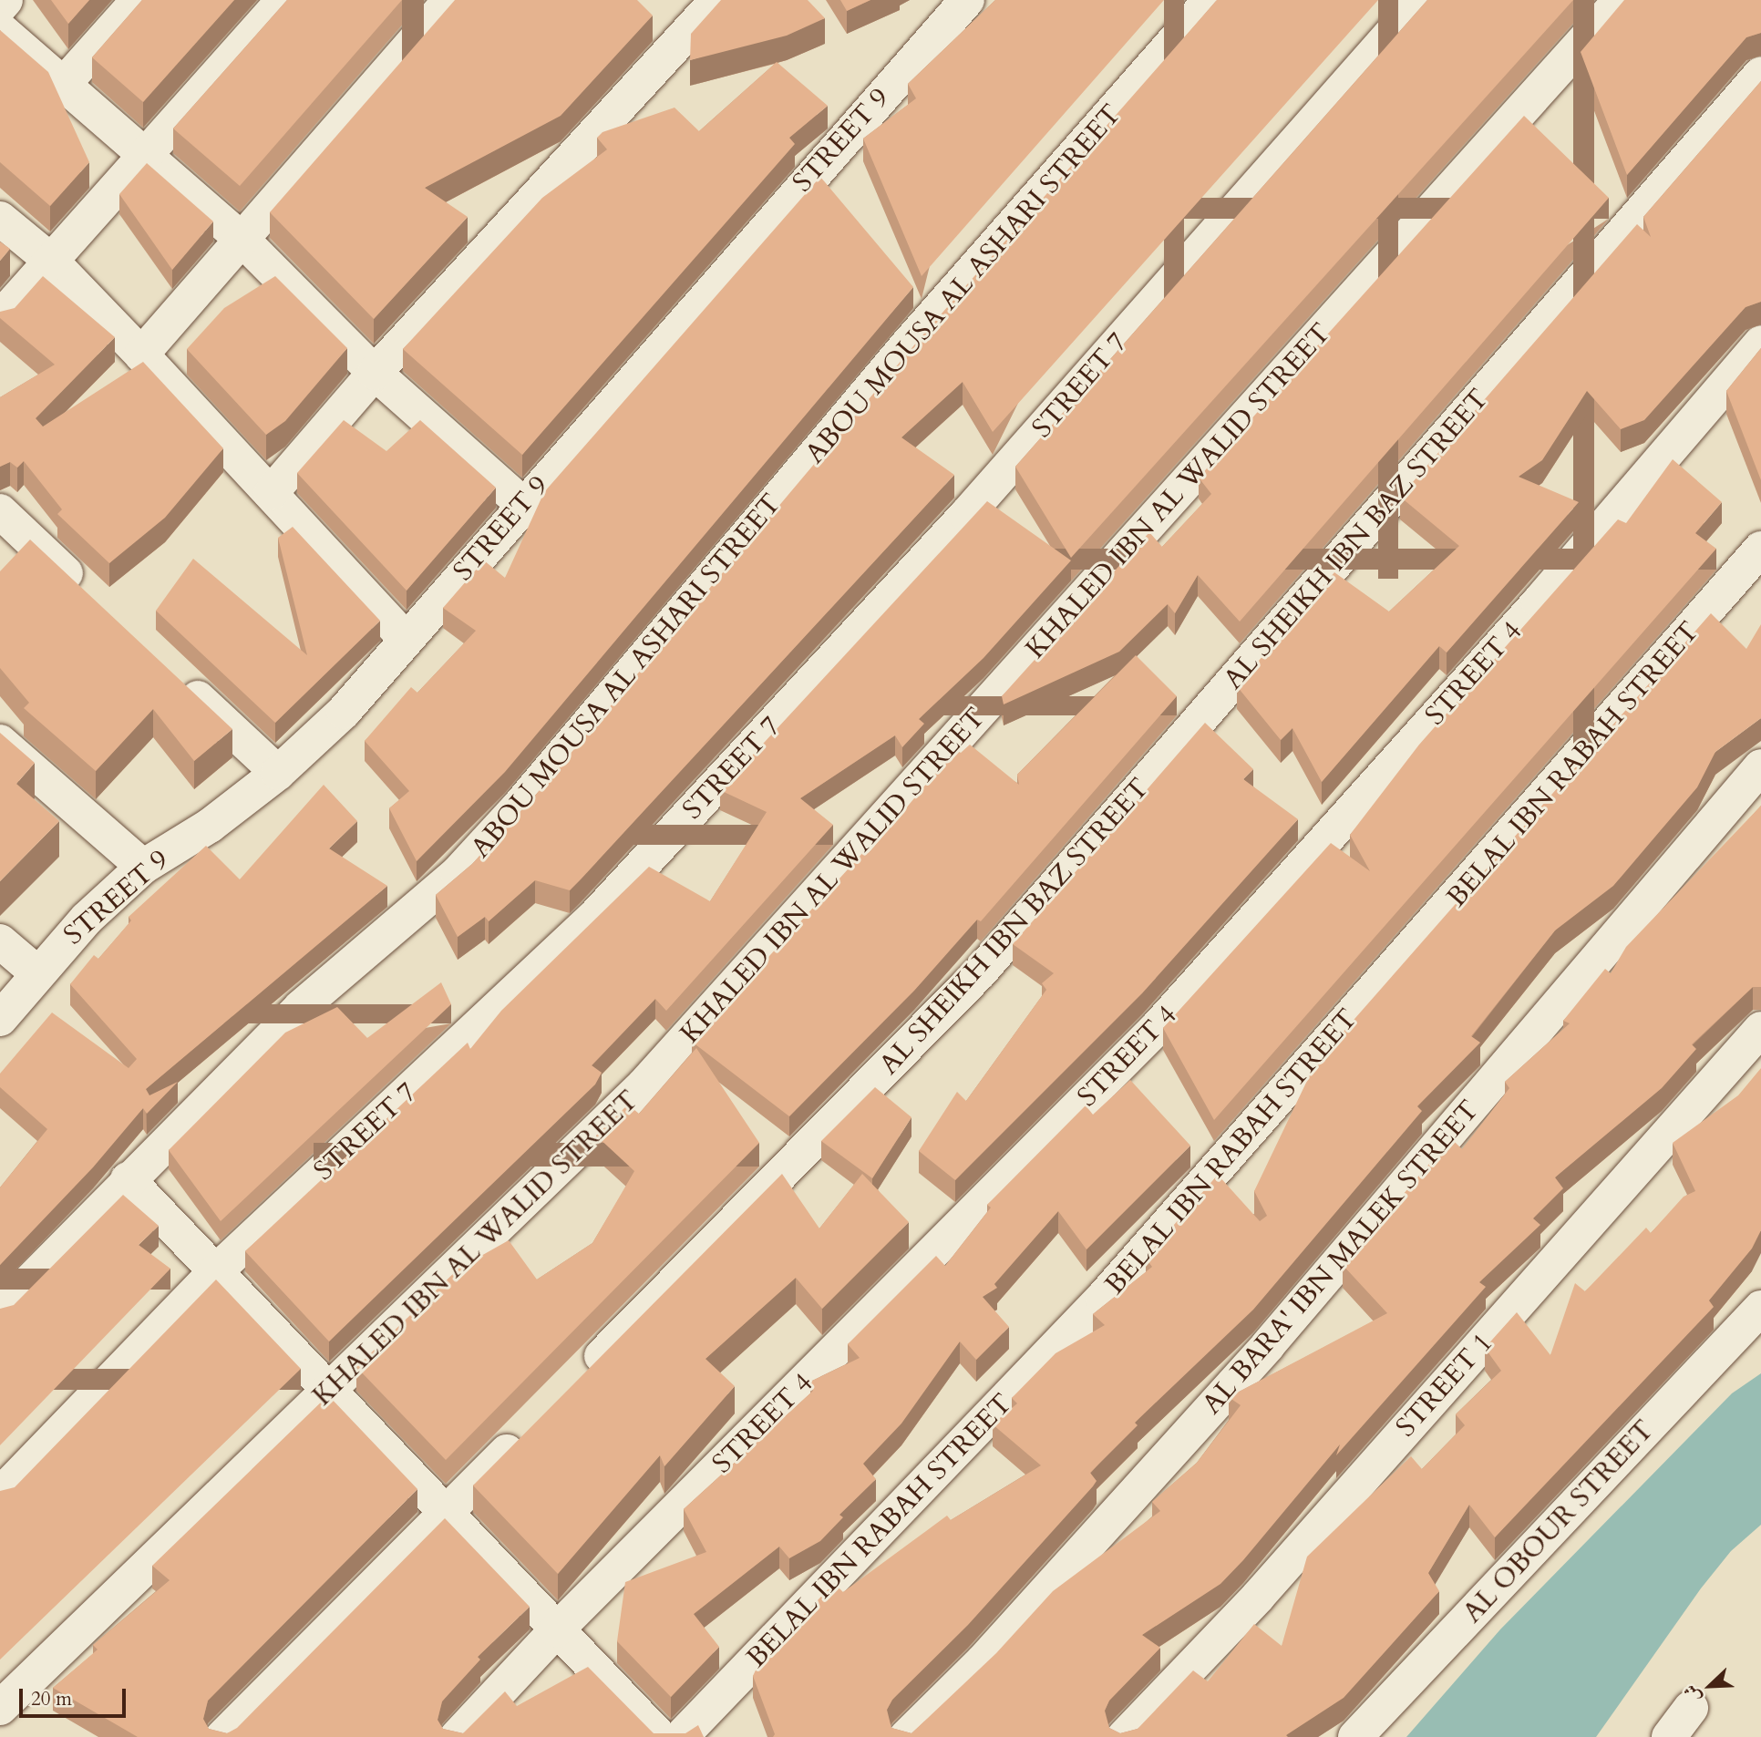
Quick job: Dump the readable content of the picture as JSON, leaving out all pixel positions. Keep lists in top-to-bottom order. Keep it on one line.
{"streets":{"street":["STREET 9","ABOU MOUSA AL ASHARI STREET","STREET 7","KHALED IBN AL WALID STREET","AL SHEIKH IBN BAZ STREET","STREET 4","BELAL IBN RABAH STREET","AL BARA' IBN MALEK STREET","STREET 1","AL OBOUR STREET"]},"scale_bar":"20 m","north":"bottom left"}
